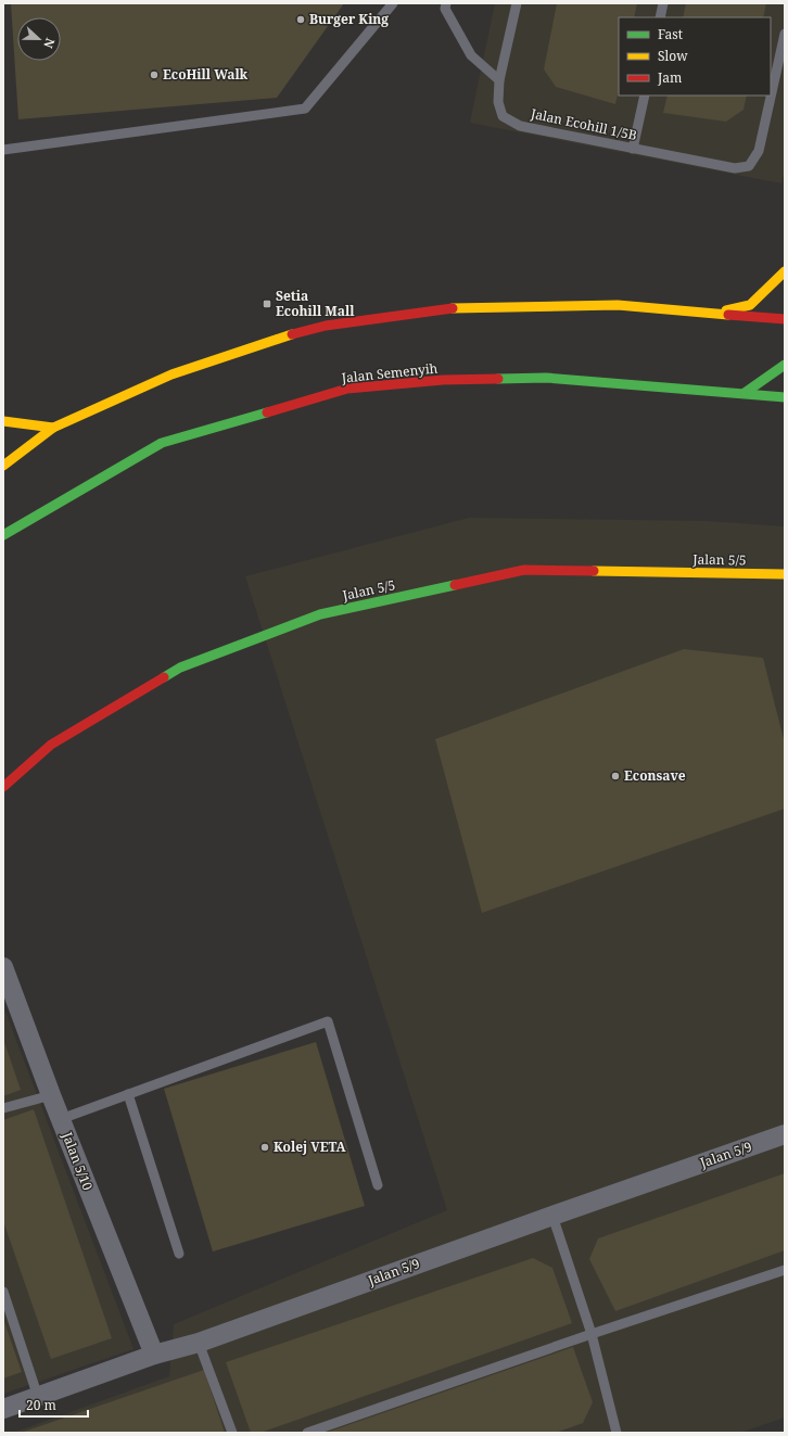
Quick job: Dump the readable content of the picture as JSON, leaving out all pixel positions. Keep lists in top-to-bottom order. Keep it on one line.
{"streets":{"main road":["Jalan Semenyih","Jalan 5/5"],"street":["Jalan 5/9","Jalan 5/10"],"lane":["Jalan Ecohill 1/5B"]},"crossings":[["Jalan 5/9","Jalan 5/10"]],"places":{"other":["Burger King","EcoHill Walk","Econsave","Kolej VETA"],"transit":["Setia Ecohill Mall"]},"legend":["Fast","Slow","Jam"],"scale_bar":"20 m","north":"right"}
